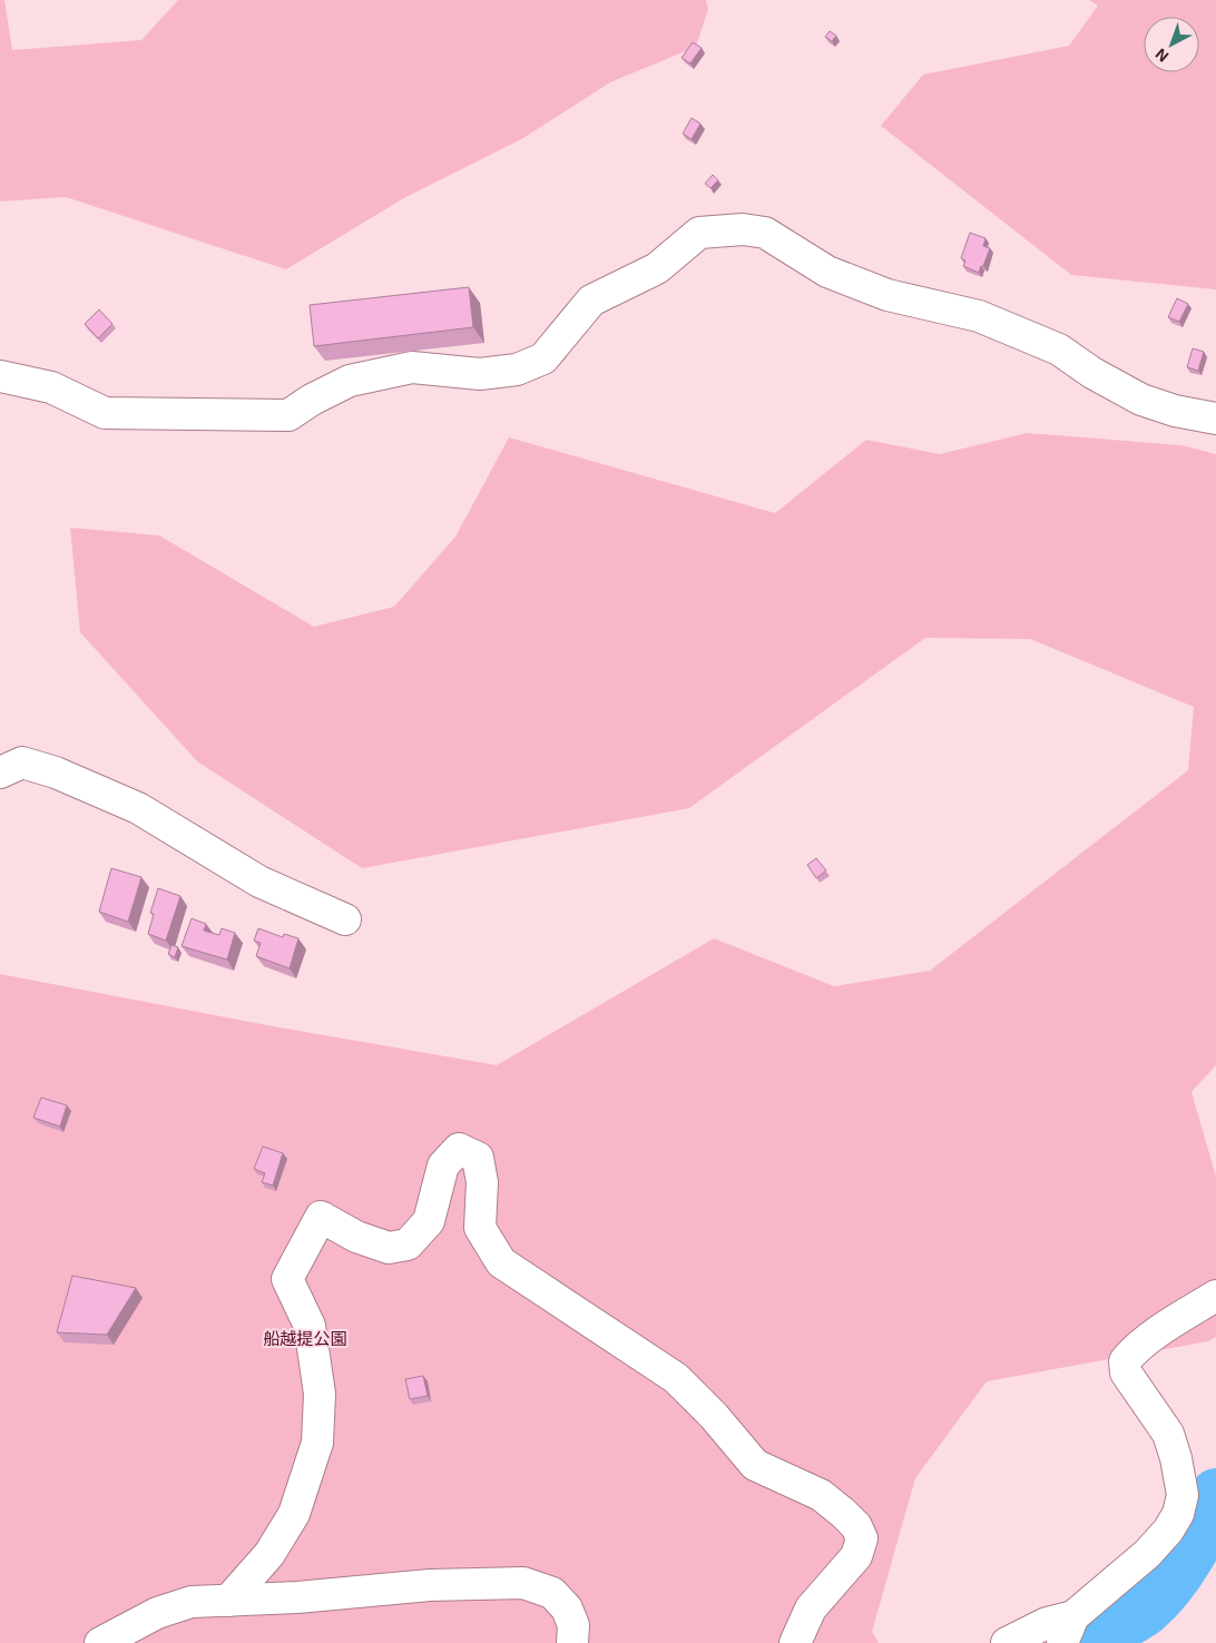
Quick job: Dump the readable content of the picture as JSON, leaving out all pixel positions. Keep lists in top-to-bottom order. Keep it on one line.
{"parks":["船越提公園"],"north":"bottom left"}
